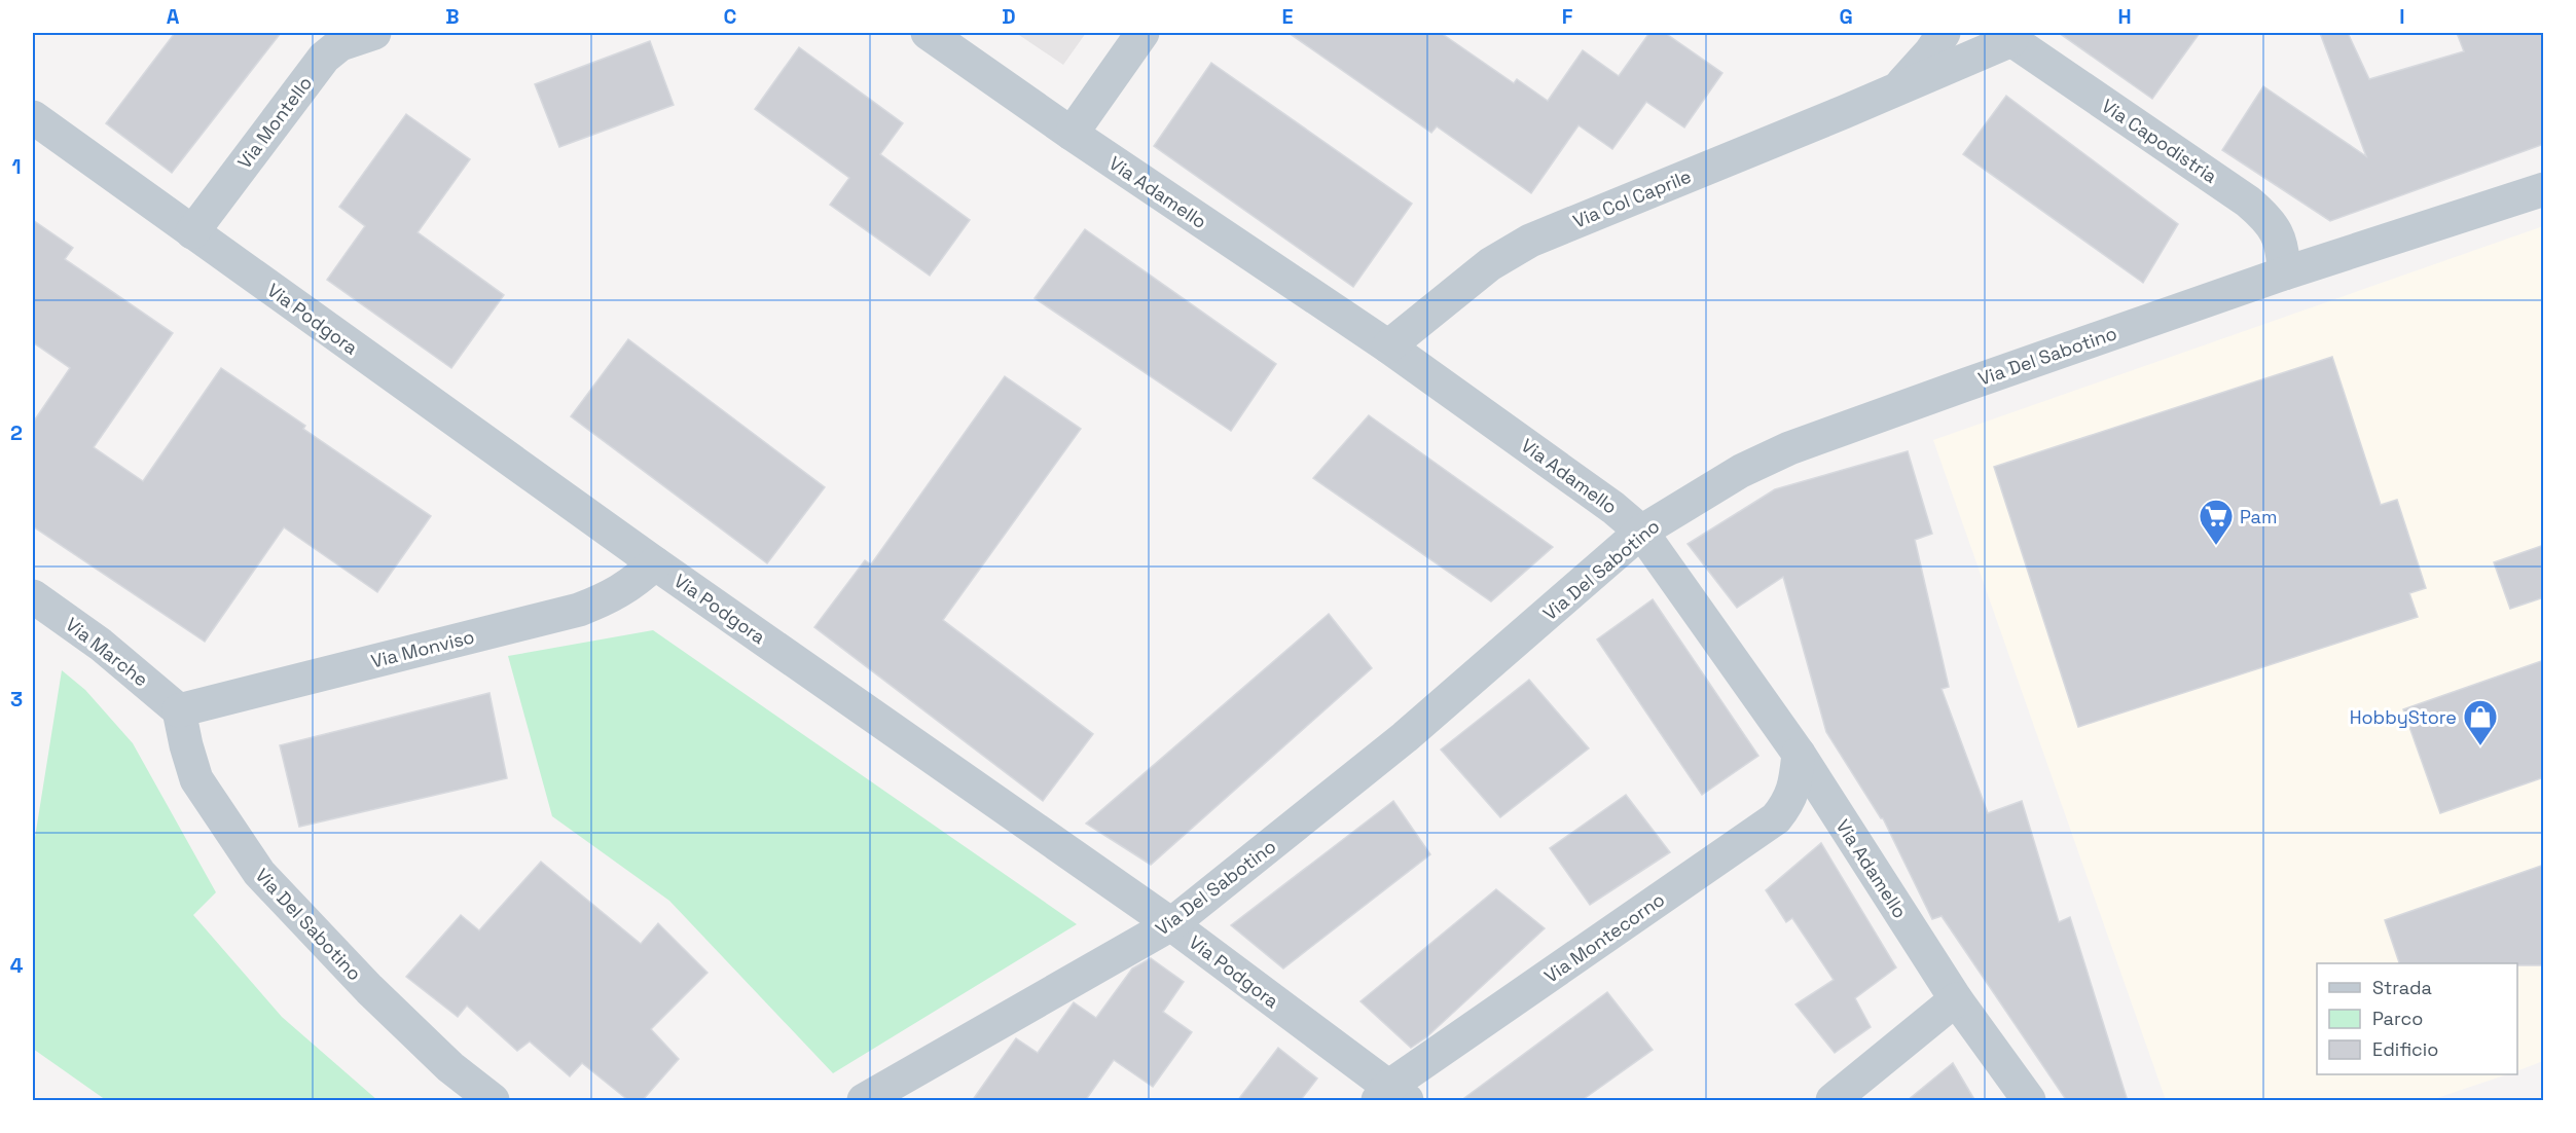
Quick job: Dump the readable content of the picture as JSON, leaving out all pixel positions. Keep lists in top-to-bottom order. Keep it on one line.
{"streets":{"street":["Via Montello","Via Capodistria","Via Adamello","Via Col Caprile","Via Podgora","Via Del Sabotino","Via Monviso","Via Marche","Via Montecorno"]},"crossings":[["Via Montello","Via Podgora"],["Via Capodistria","Via Col Caprile"],["Via Capodistria","Via Del Sabotino"],["Via Adamello","Via Col Caprile"],["Via Adamello","Via Del Sabotino"],["Via Adamello","Via Montecorno"],["Via Podgora","Via Del Sabotino"],["Via Podgora","Via Monviso"],["Via Podgora","Via Montecorno"],["Via Del Sabotino","Via Monviso"],["Via Del Sabotino","Via Marche"],["Via Monviso","Via Marche"]],"places":{"supermarket":["Pam"],"shop":["HobbyStore"]},"legend":["Strada","Parco","Edificio"],"grid":{"columns":["A","B","C","D","E","F","G","H","I"],"rows":["1","2","3","4"]}}
